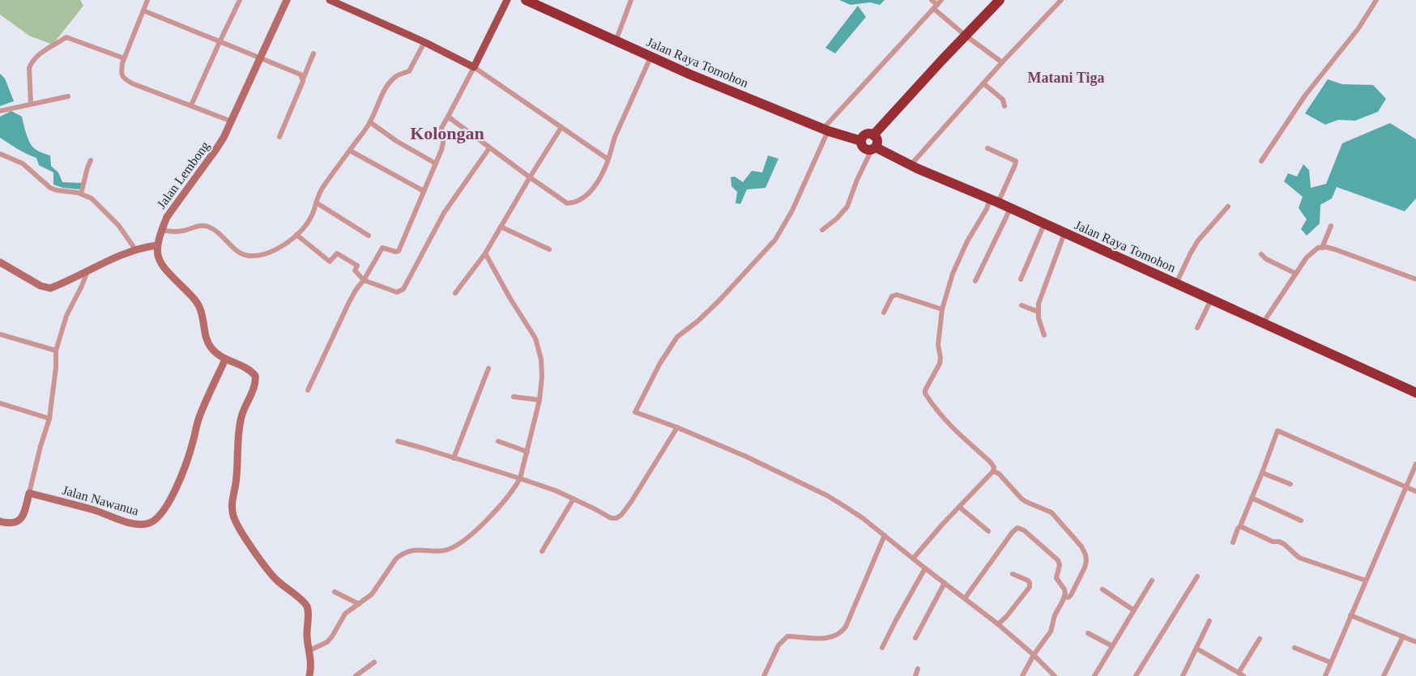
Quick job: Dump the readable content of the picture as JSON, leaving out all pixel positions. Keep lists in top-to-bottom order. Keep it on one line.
{"streets":{"highway":["Jalan Raya Tomohon"],"main road":["Jalan Lembong","Jalan Nawanua"]},"districts":["Matani Tiga","Kolongan"]}
